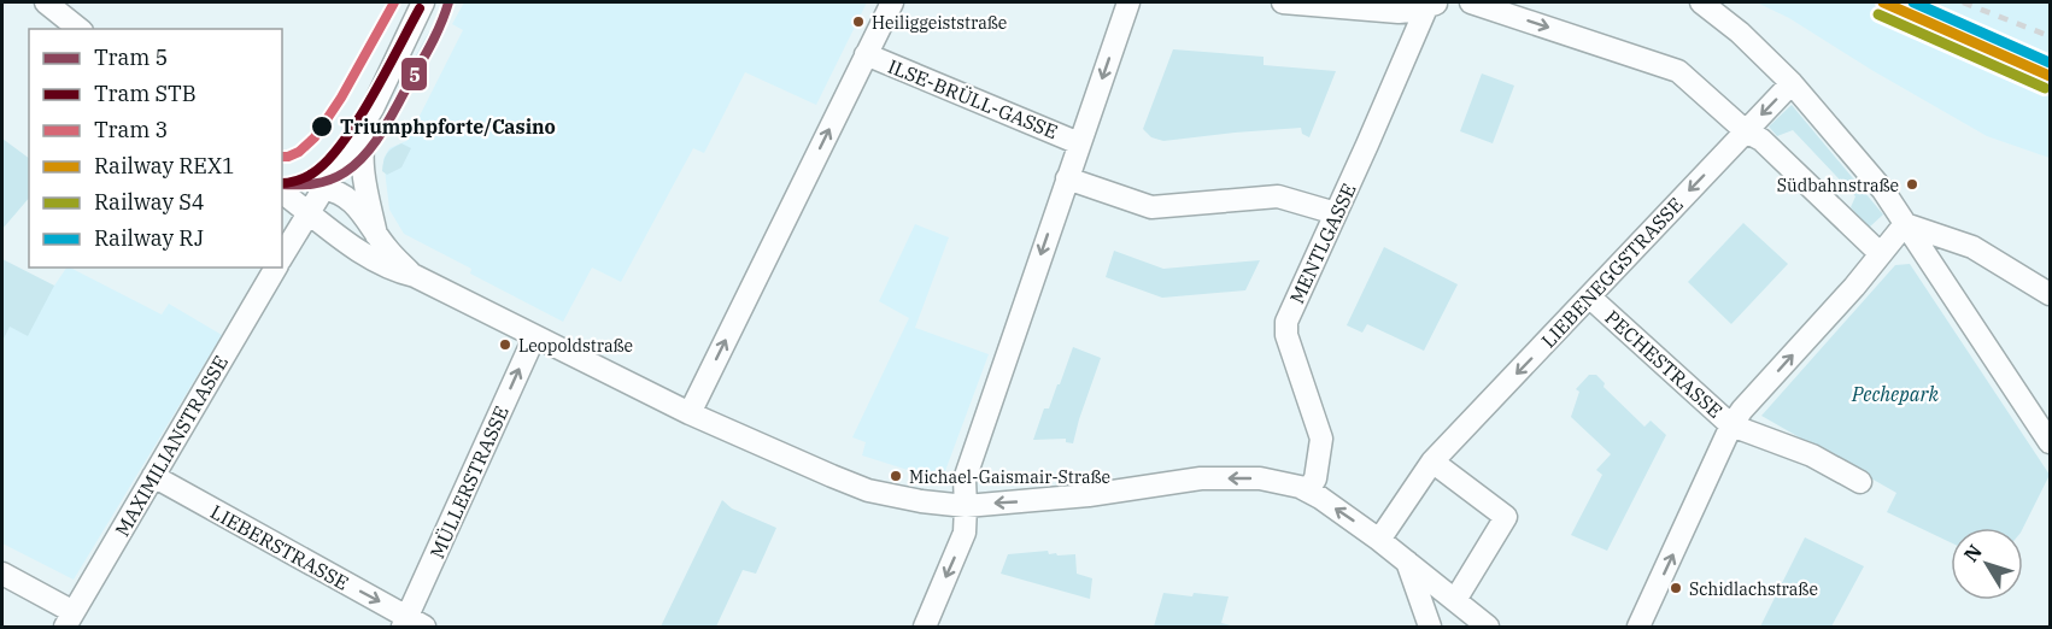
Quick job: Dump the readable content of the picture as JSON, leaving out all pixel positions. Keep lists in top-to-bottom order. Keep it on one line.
{"streets":{"street":["ILSE-BRÜLL-GASSE","MENTLGASSE","LIEBENEGGSTRASSE","PECHESTRASSE","MAXIMILIANSTRASSE","MÜLLERSTRASSE","LIEBERSTRASSE"]},"crossings":[["LIEBENEGGSTRASSE","PECHESTRASSE"],["MAXIMILIANSTRASSE","LIEBERSTRASSE"],["MÜLLERSTRASSE","LIEBERSTRASSE"]],"one_way":["MÜLLERSTRASSE","LIEBERSTRASSE"],"parks":["Pechepark"],"places":["Heiliggeiststraße","Triumphpforte/Casino","Südbahnstraße","Leopoldstraße","Michael-Gaismair-Straße","Schidlachstraße"],"lines":["tram line 5","tram line 3","rail line REX1","rail line RJ","tram line STB","rail line S4"],"legend":["Tram 5","Tram STB","Tram 3","Railway REX1","Railway S4","Railway RJ"],"north":"top left"}
